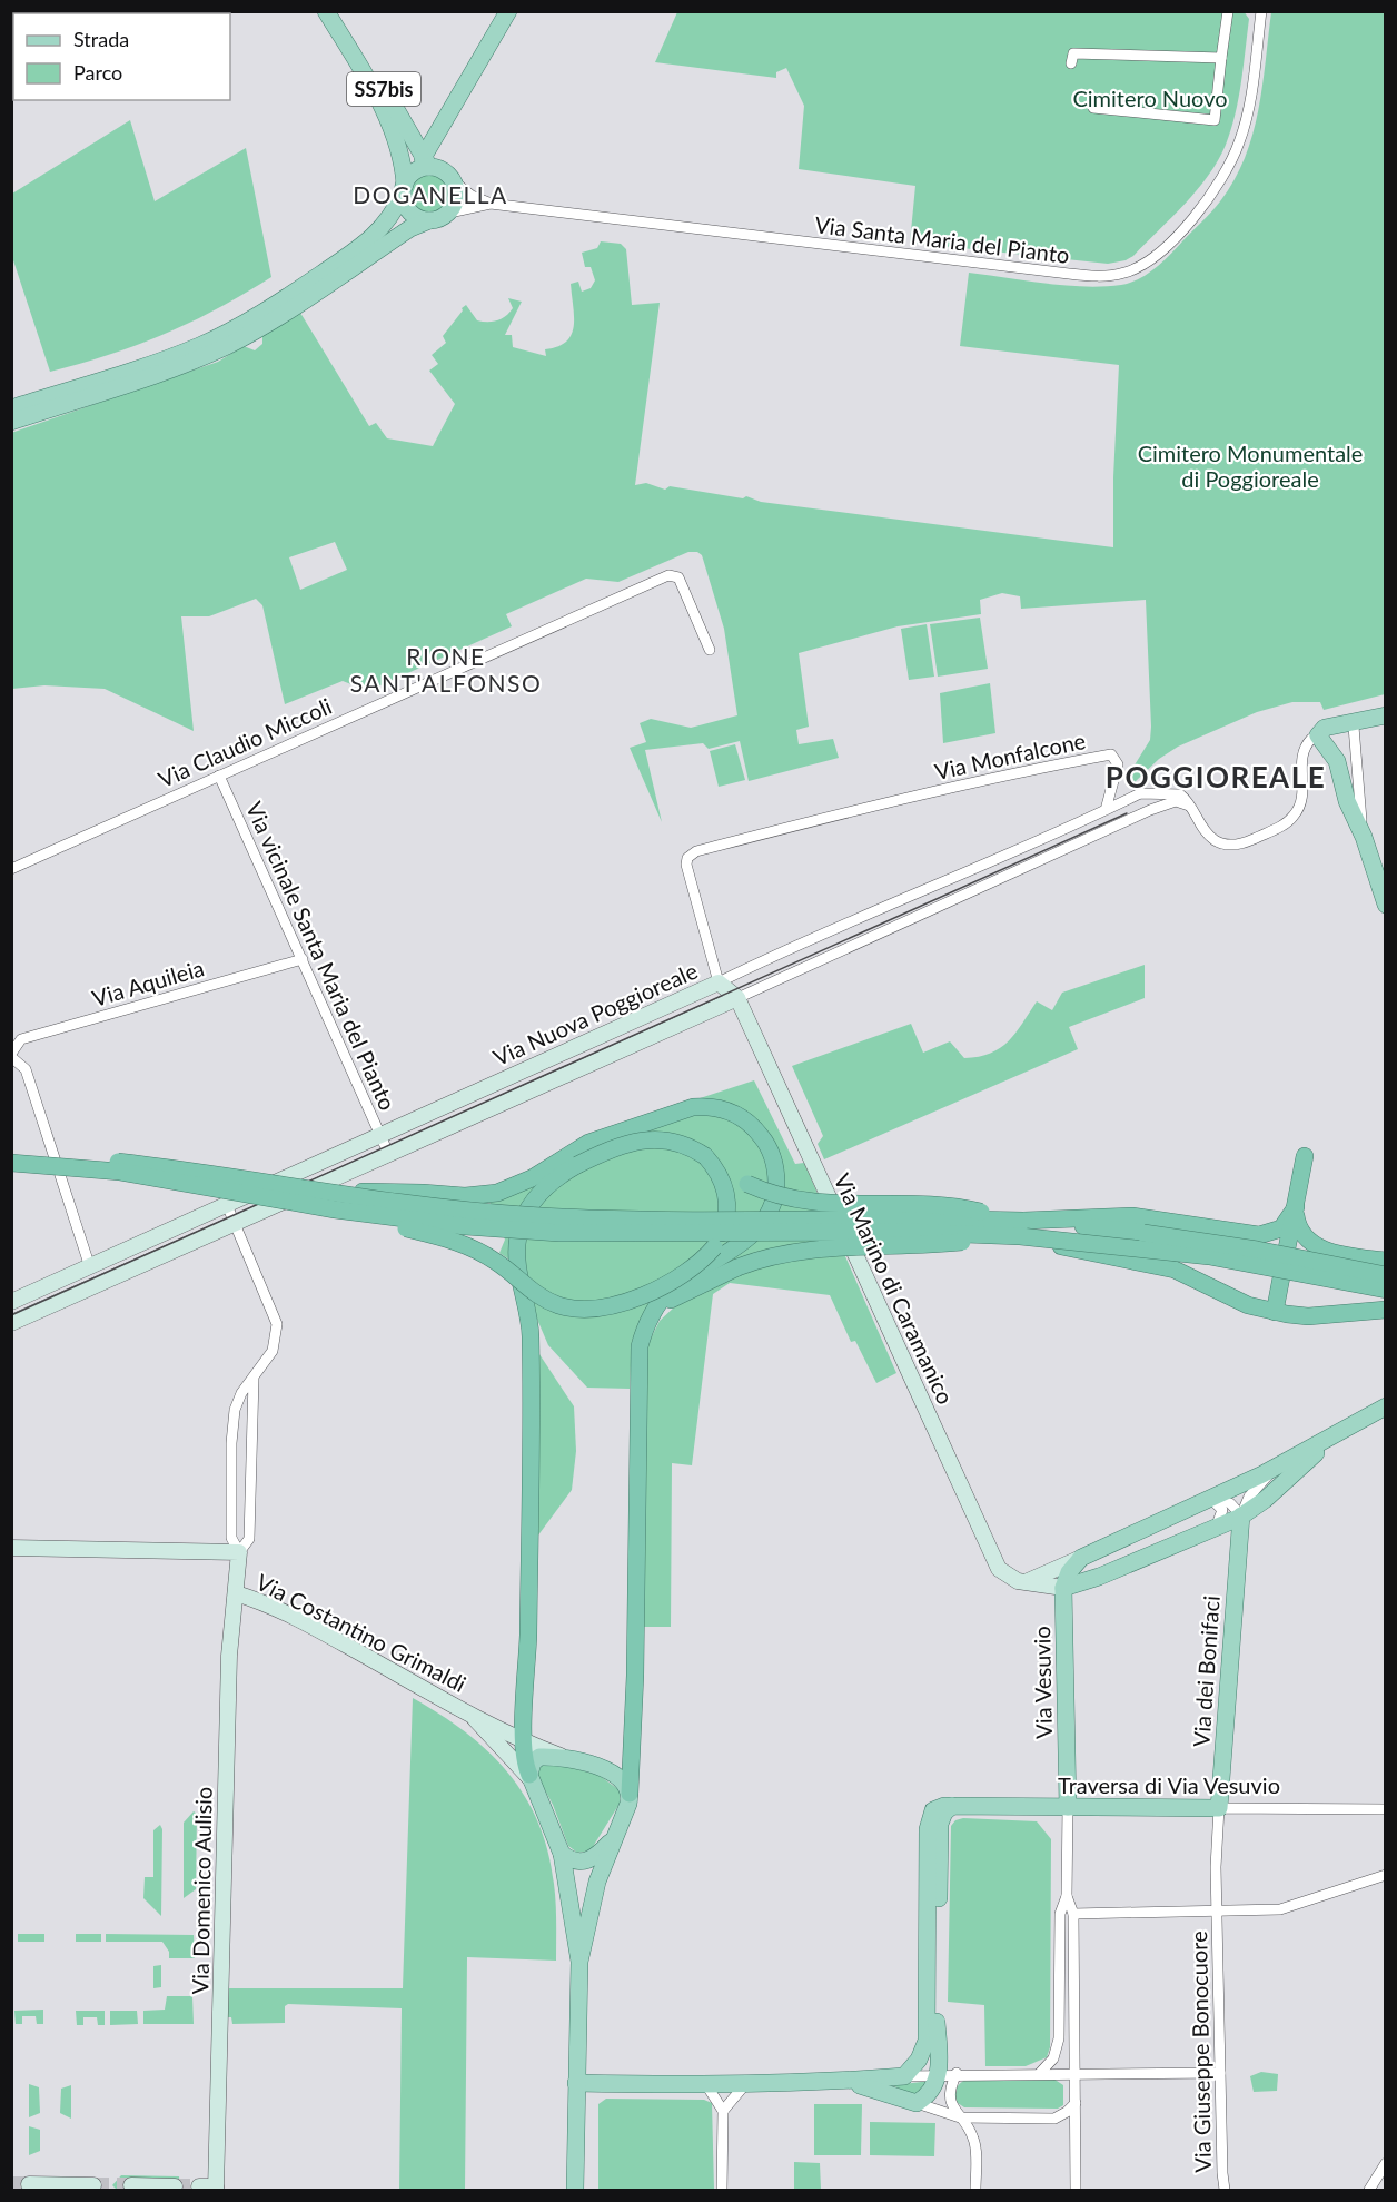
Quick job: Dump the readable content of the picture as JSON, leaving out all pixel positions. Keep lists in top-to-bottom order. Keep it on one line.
{"streets":{"main road":["SS7bis","Via Nuova Poggioreale","Via Marino di Caramanico","Via Costantino Grimaldi","Via dei Bonifaci","Via Vesuvio","Traversa di Via Vesuvio","Via Domenico Aulisio"],"street":["Via Santa Maria del Pianto","Via Claudio Miccoli","Via Monfalcone","Via vicinale Santa Maria del Pianto","Via Aquileia","Via Giuseppe Bonocuore"]},"crossings":[["SS7bis","Via Santa Maria del Pianto"],["Via Claudio Miccoli","Via vicinale Santa Maria del Pianto"],["Via Monfalcone","Via Nuova Poggioreale"],["Via vicinale Santa Maria del Pianto","Via Aquileia"],["Via vicinale Santa Maria del Pianto","Via Nuova Poggioreale"],["Via Nuova Poggioreale","Via Marino di Caramanico"],["Via Costantino Grimaldi","Via Domenico Aulisio"],["Via dei Bonifaci","Traversa di Via Vesuvio"],["Via dei Bonifaci","Via Giuseppe Bonocuore"],["Via Vesuvio","Traversa di Via Vesuvio"]],"districts":["DOGANELLA","RIONE SANT'ALFONSO","POGGIOREALE"],"parks":["Cimitero Nuovo","Cimitero Monumentale di Poggioreale"],"legend":["Strada","Parco"]}
